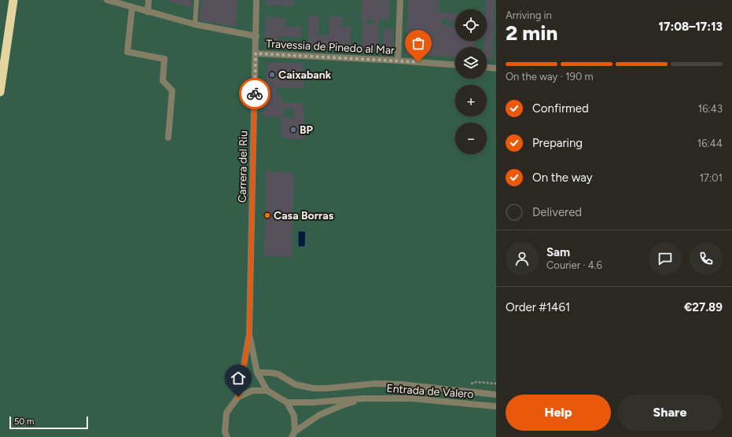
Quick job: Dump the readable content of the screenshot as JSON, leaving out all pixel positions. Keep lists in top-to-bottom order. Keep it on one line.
{"streets":{"street":["Travessia de Pinedo al Mar","Carrera del Riu","Entrada de Valero"]},"crossings":[["Travessia de Pinedo al Mar","Carrera del Riu"]],"places":["Caixabank","BP","Casa Borras"],"scale_bar":"50 m","page":{"heading":["2 min","Arriving in","17:08–17:13"],"panel":["Sam","Courier · 4.6","Order #1461","€27.89"],"map_buttons":["+","−"],"bar":"On the way · 190 m","list":[["Confirmed","16:43"],["Preparing","16:44"],["On the way","17:01"],"Delivered"],"buttons":["Help","Share"],"scale":"50 m"}}
